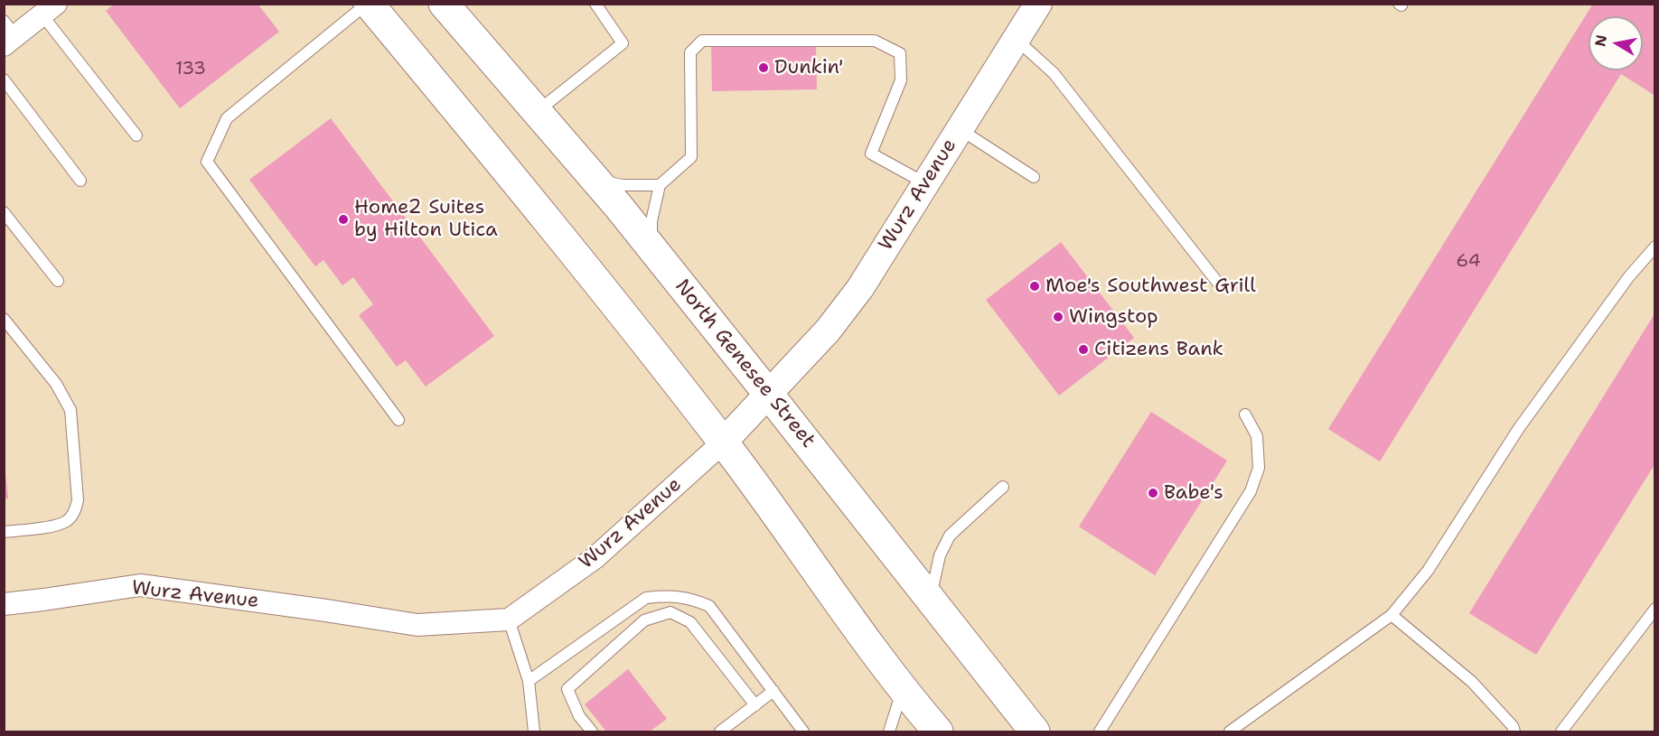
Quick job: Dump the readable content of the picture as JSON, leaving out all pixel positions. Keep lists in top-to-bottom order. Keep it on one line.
{"streets":{"main road":["North Genesee Street"],"street":["Wurz Avenue"]},"crossings":[["Wurz Avenue","North Genesee Street"]],"places":["Dunkin'","Home2 Suites by Hilton Utica","Moe's Southwest Grill","Wingstop","Citizens Bank","Babe's"],"house_numbers":["133","64"],"north":"left"}
